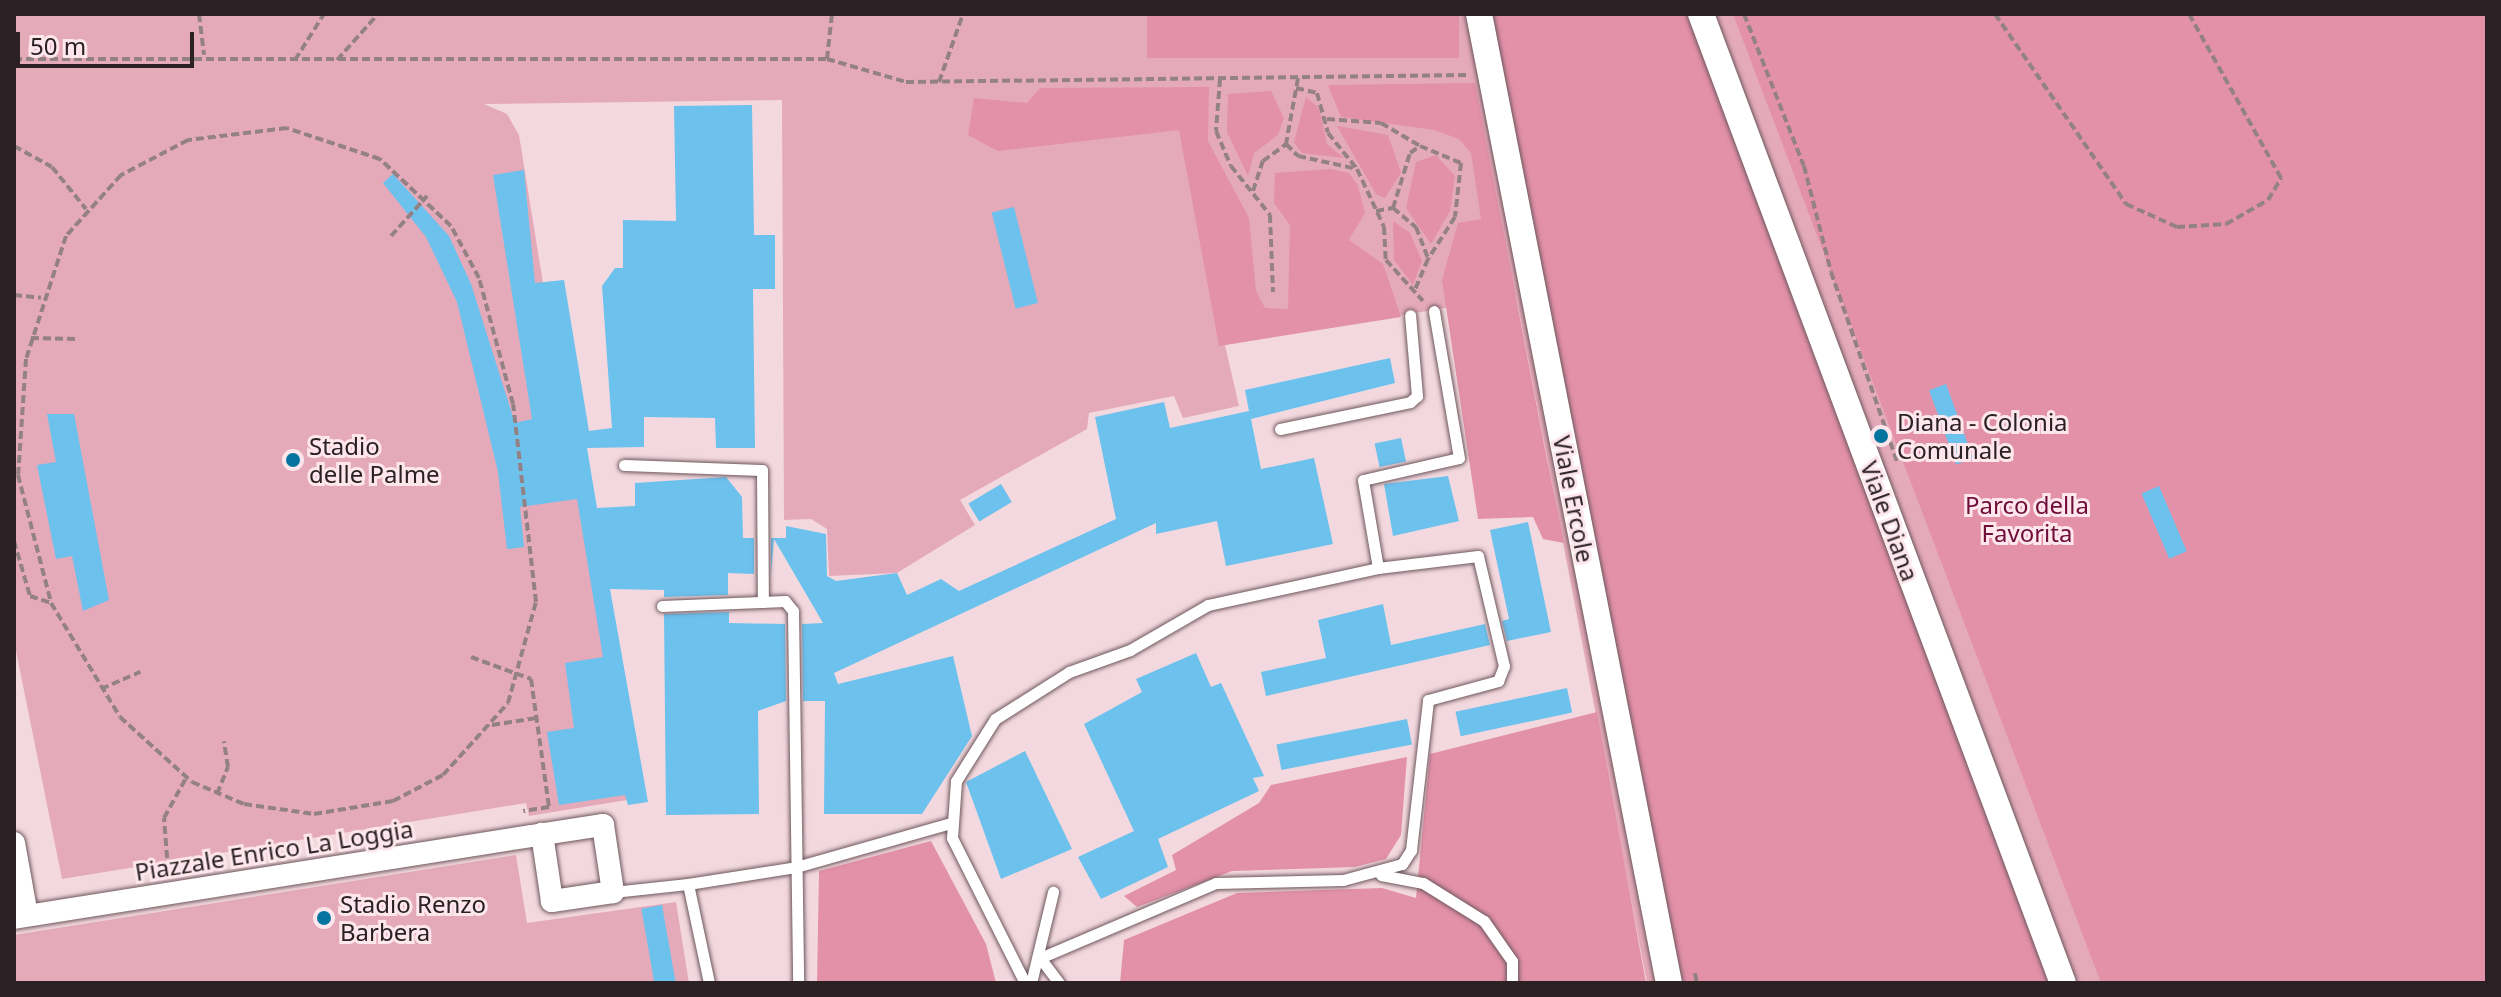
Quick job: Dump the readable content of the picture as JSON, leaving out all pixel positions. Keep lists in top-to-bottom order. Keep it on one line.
{"streets":{"street":["Viale Ercole","Viale Diana","Piazzale Enrico La Loggia"]},"parks":["Parco della Favorita"],"places":["Diana - Colonia Comunale","Stadio delle Palme","Stadio Renzo Barbera"],"scale_bar":"50 m"}
